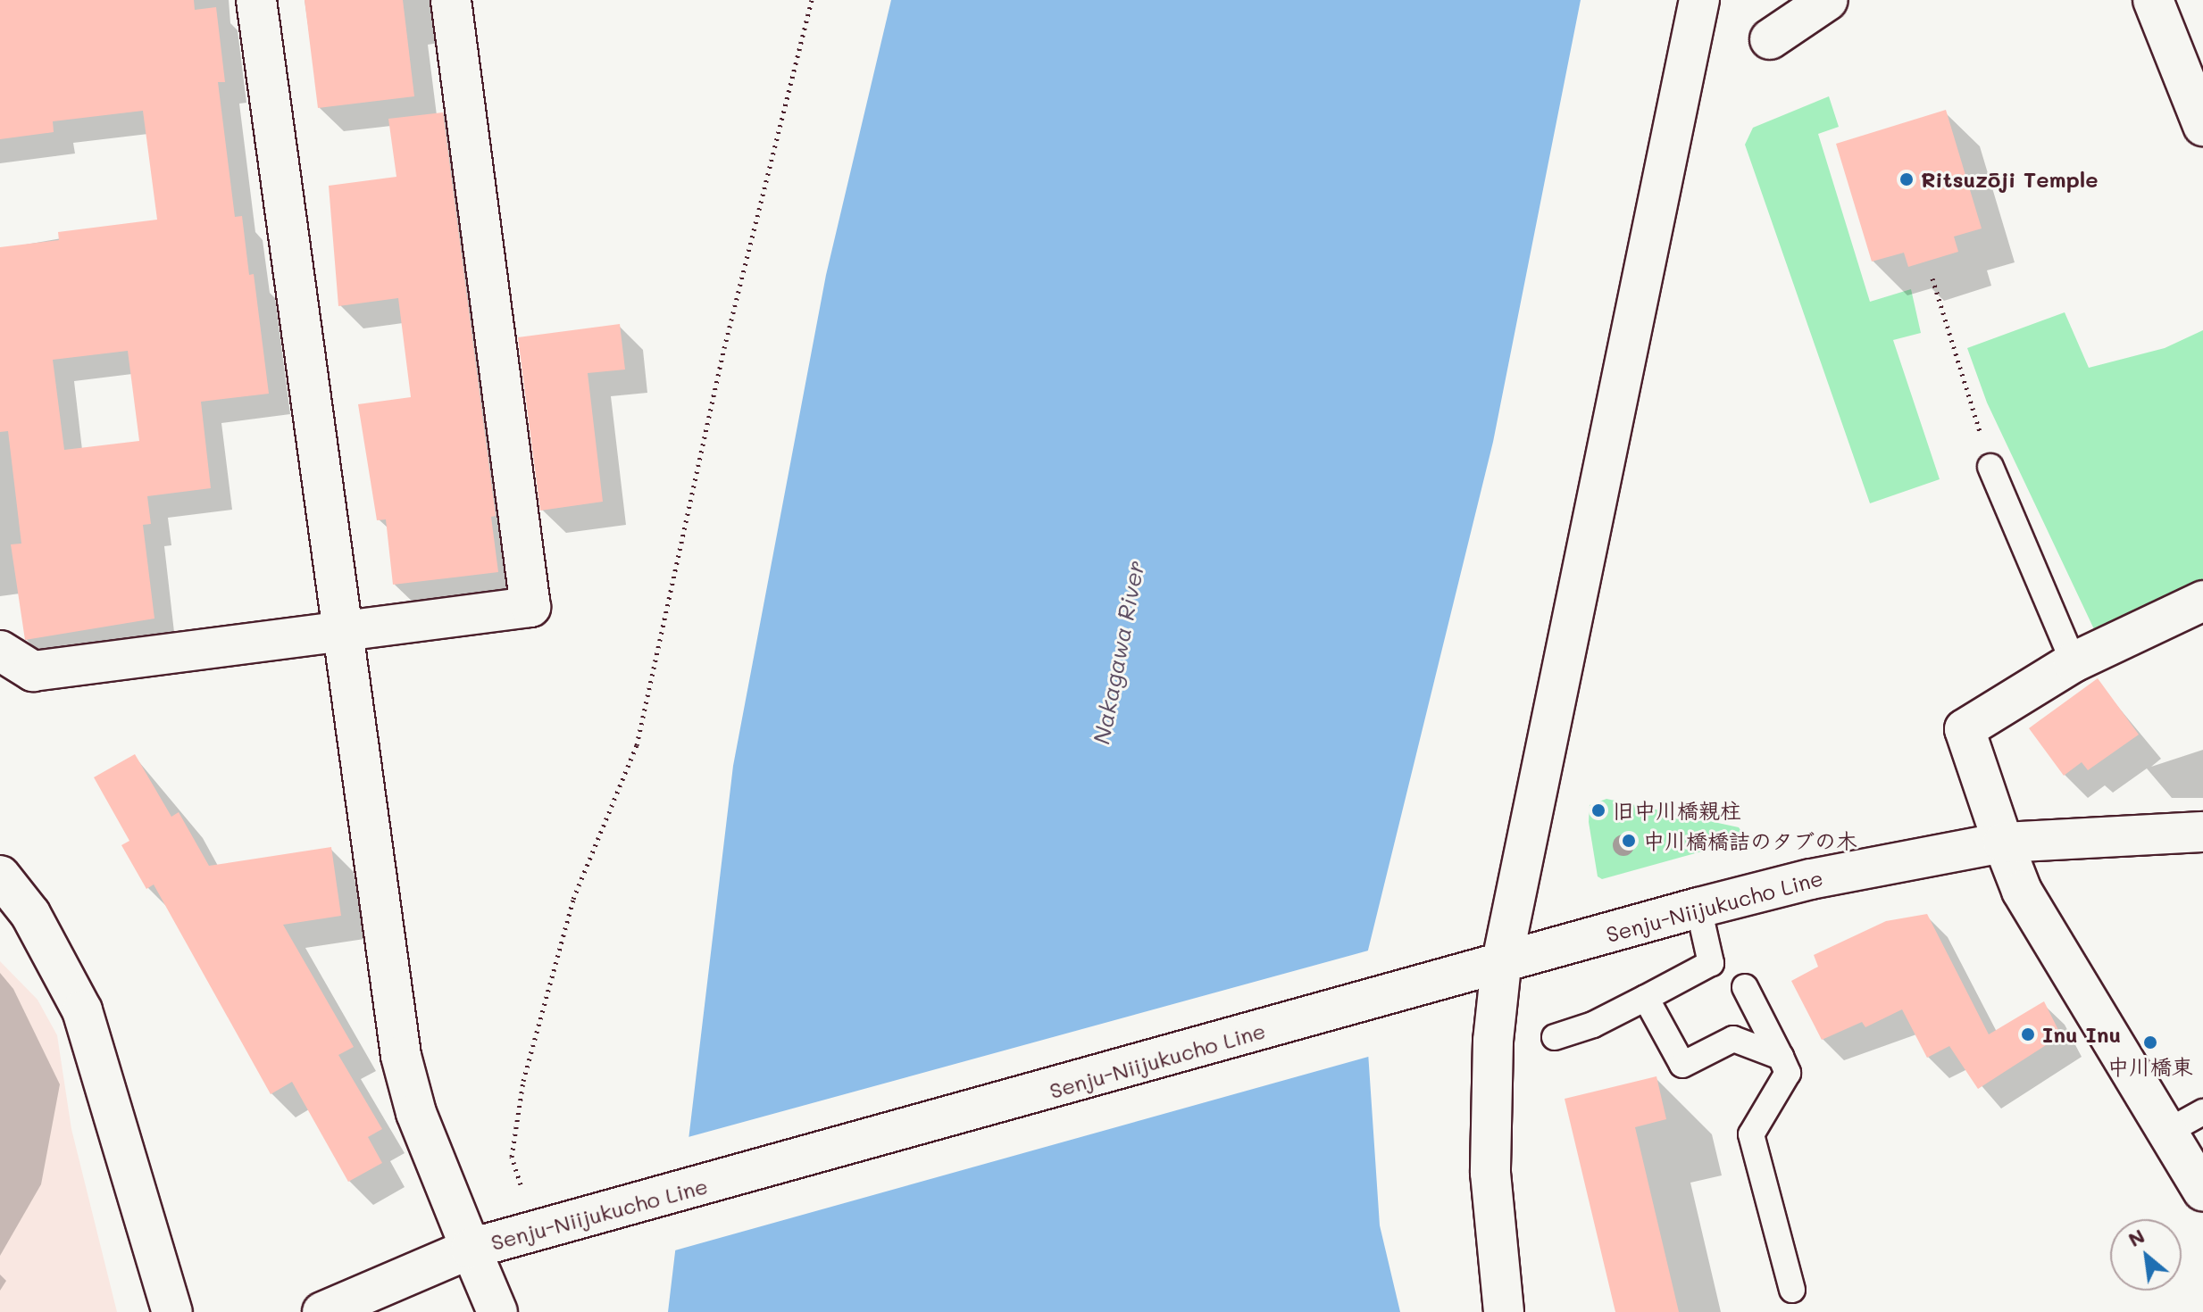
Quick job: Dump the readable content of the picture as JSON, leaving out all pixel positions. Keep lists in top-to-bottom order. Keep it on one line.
{"streets":{"street":["Senju-Niijukucho Line"]},"water":["Nakagawa River"],"places":["Ritsuzōji Temple","旧中川橋親柱","中川橋橋詰のタブの木","Inu Inu","中川橋東"],"north":"top left"}
